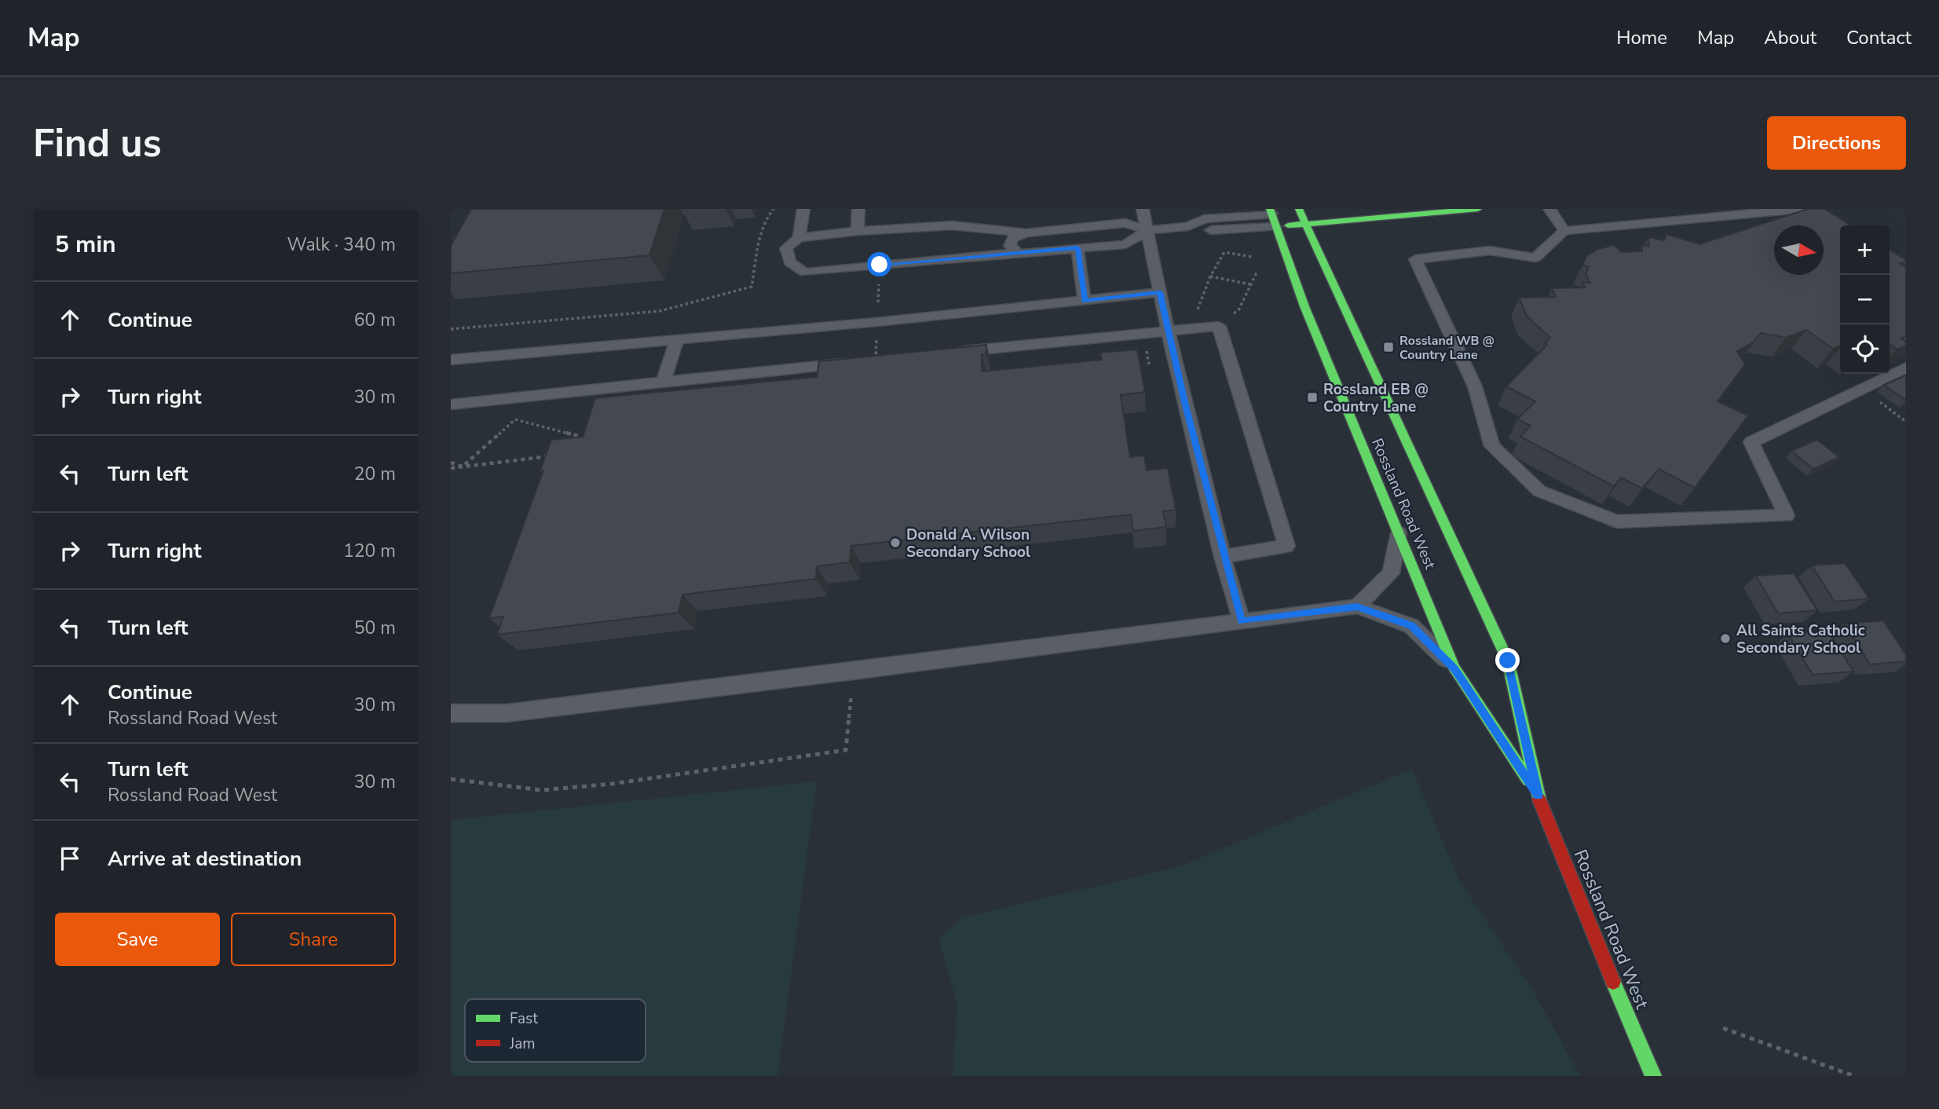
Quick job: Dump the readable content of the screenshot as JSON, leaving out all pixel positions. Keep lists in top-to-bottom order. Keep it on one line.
{"streets":{"main road":["Rossland Road West"]},"places":{"transit":["Rossland WB @ Country Lane","Rossland EB @ Country Lane"],"other":["Donald A. Wilson Secondary School","All Saints Catholic Secondary School"]},"legend":["Fast","Jam"],"north":"right","page":{"header":"Map","nav":["Home","Map","About","Contact"],"buttons":["Directions",["Save","Share"]],"title":"Find us","heading":["5 min","Walk · 340 m"],"map_buttons":["+","−"],"list":[["Continue","60 m"],["Turn right","30 m"],["Turn left","20 m"],["Turn right","120 m"],["Turn left","50 m"],["Continue","Rossland Road West","30 m"],["Turn left","Rossland Road West","30 m"],"Arrive at destination"]}}
